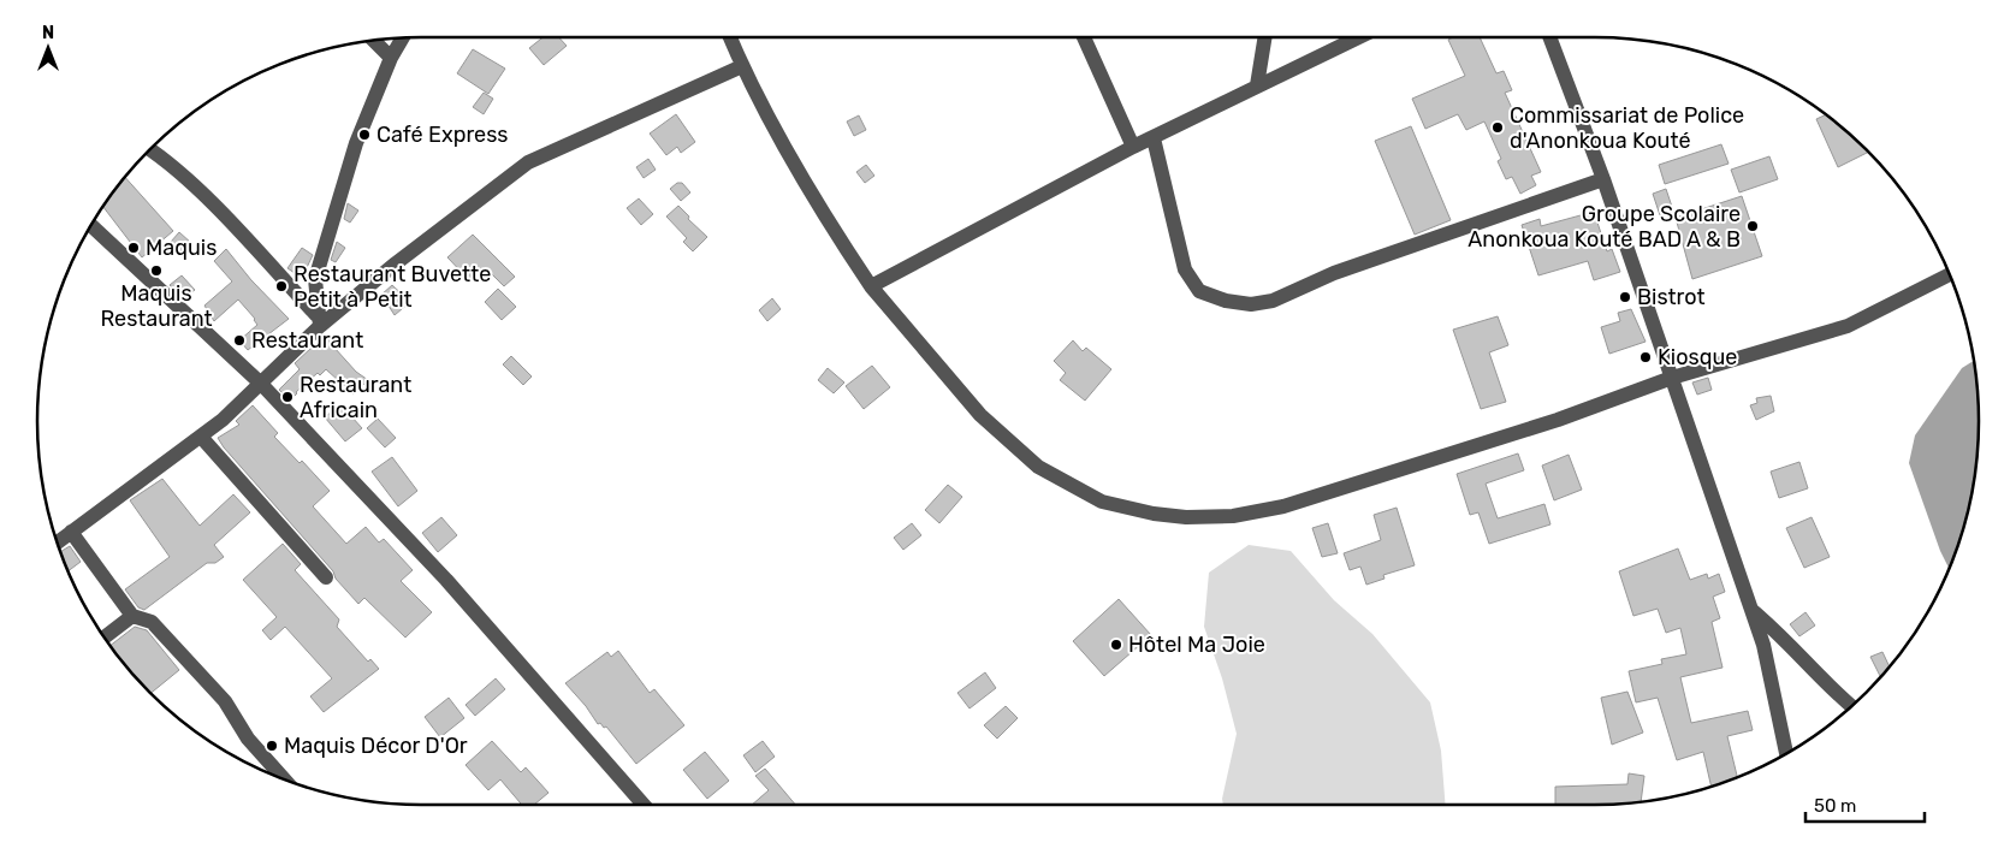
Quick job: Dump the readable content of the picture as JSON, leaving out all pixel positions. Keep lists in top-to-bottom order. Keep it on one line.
{"places":["Commissariat de Police d'Anonkoua Kouté","Café Express","Groupe Scolaire Anonkoua Kouté BAD A & B","Maquis","Maquis Restaurant","Restaurant Buvette Petit à Petit","Bistrot","Restaurant","Kiosque","Restaurant Africain","Hôtel Ma Joie","Maquis Décor D'Or"],"scale_bar":"50 m","north":"top"}
